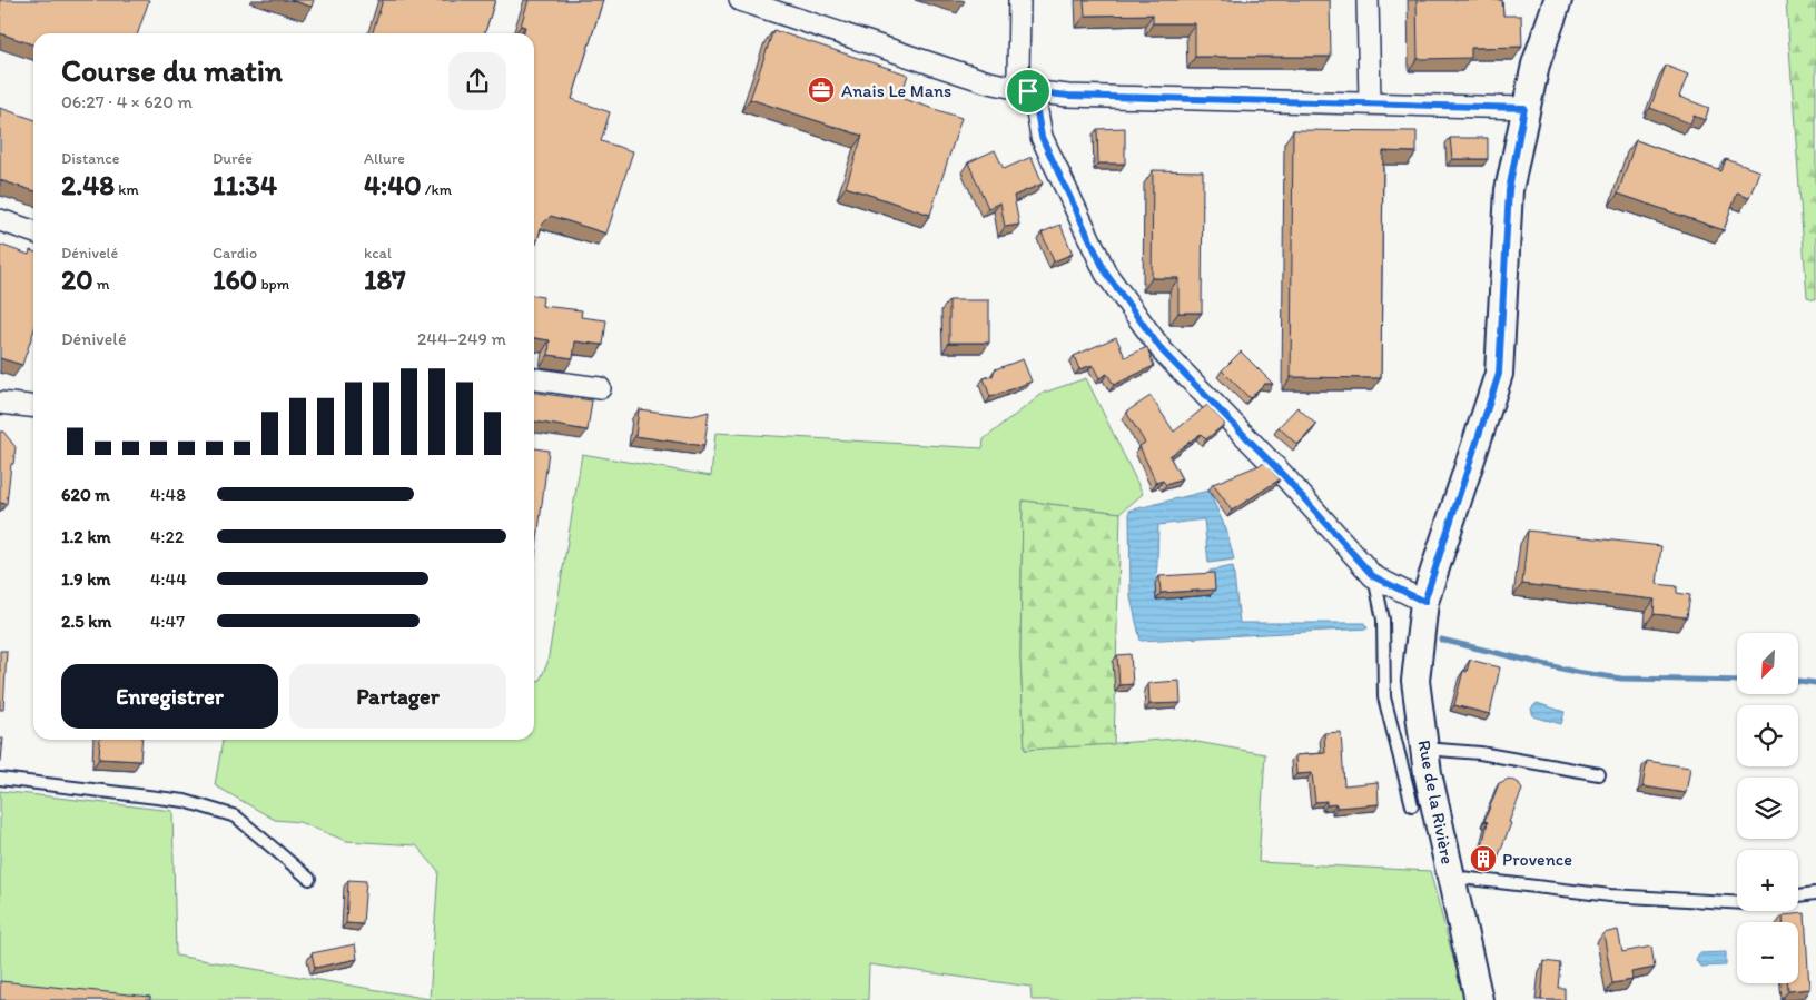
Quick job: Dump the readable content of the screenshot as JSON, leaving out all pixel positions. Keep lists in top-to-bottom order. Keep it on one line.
{"streets":{"street":["Rue de la Rivière"]},"places":{"office":["Anais Le Mans"],"building":["Provence"]},"north":"bottom left","page":{"heading":["Course du matin","06:27 · 4 × 620 m"],"stats":[["Distance","2.48 km"],["Durée","11:34"],["Allure","4:40 /km"],["Dénivelé","20 m"],["Cardio","160 bpm"],["kcal","187"]],"chart":["Dénivelé","244–249 m"],"list":[{"name":"620 m","note":"4:48"},{"name":"1.2 km","note":"4:22"},{"name":"1.9 km","note":"4:44"},{"name":"2.5 km","note":"4:47"}],"map_buttons":["+","−"],"buttons":["Enregistrer","Partager"]}}
